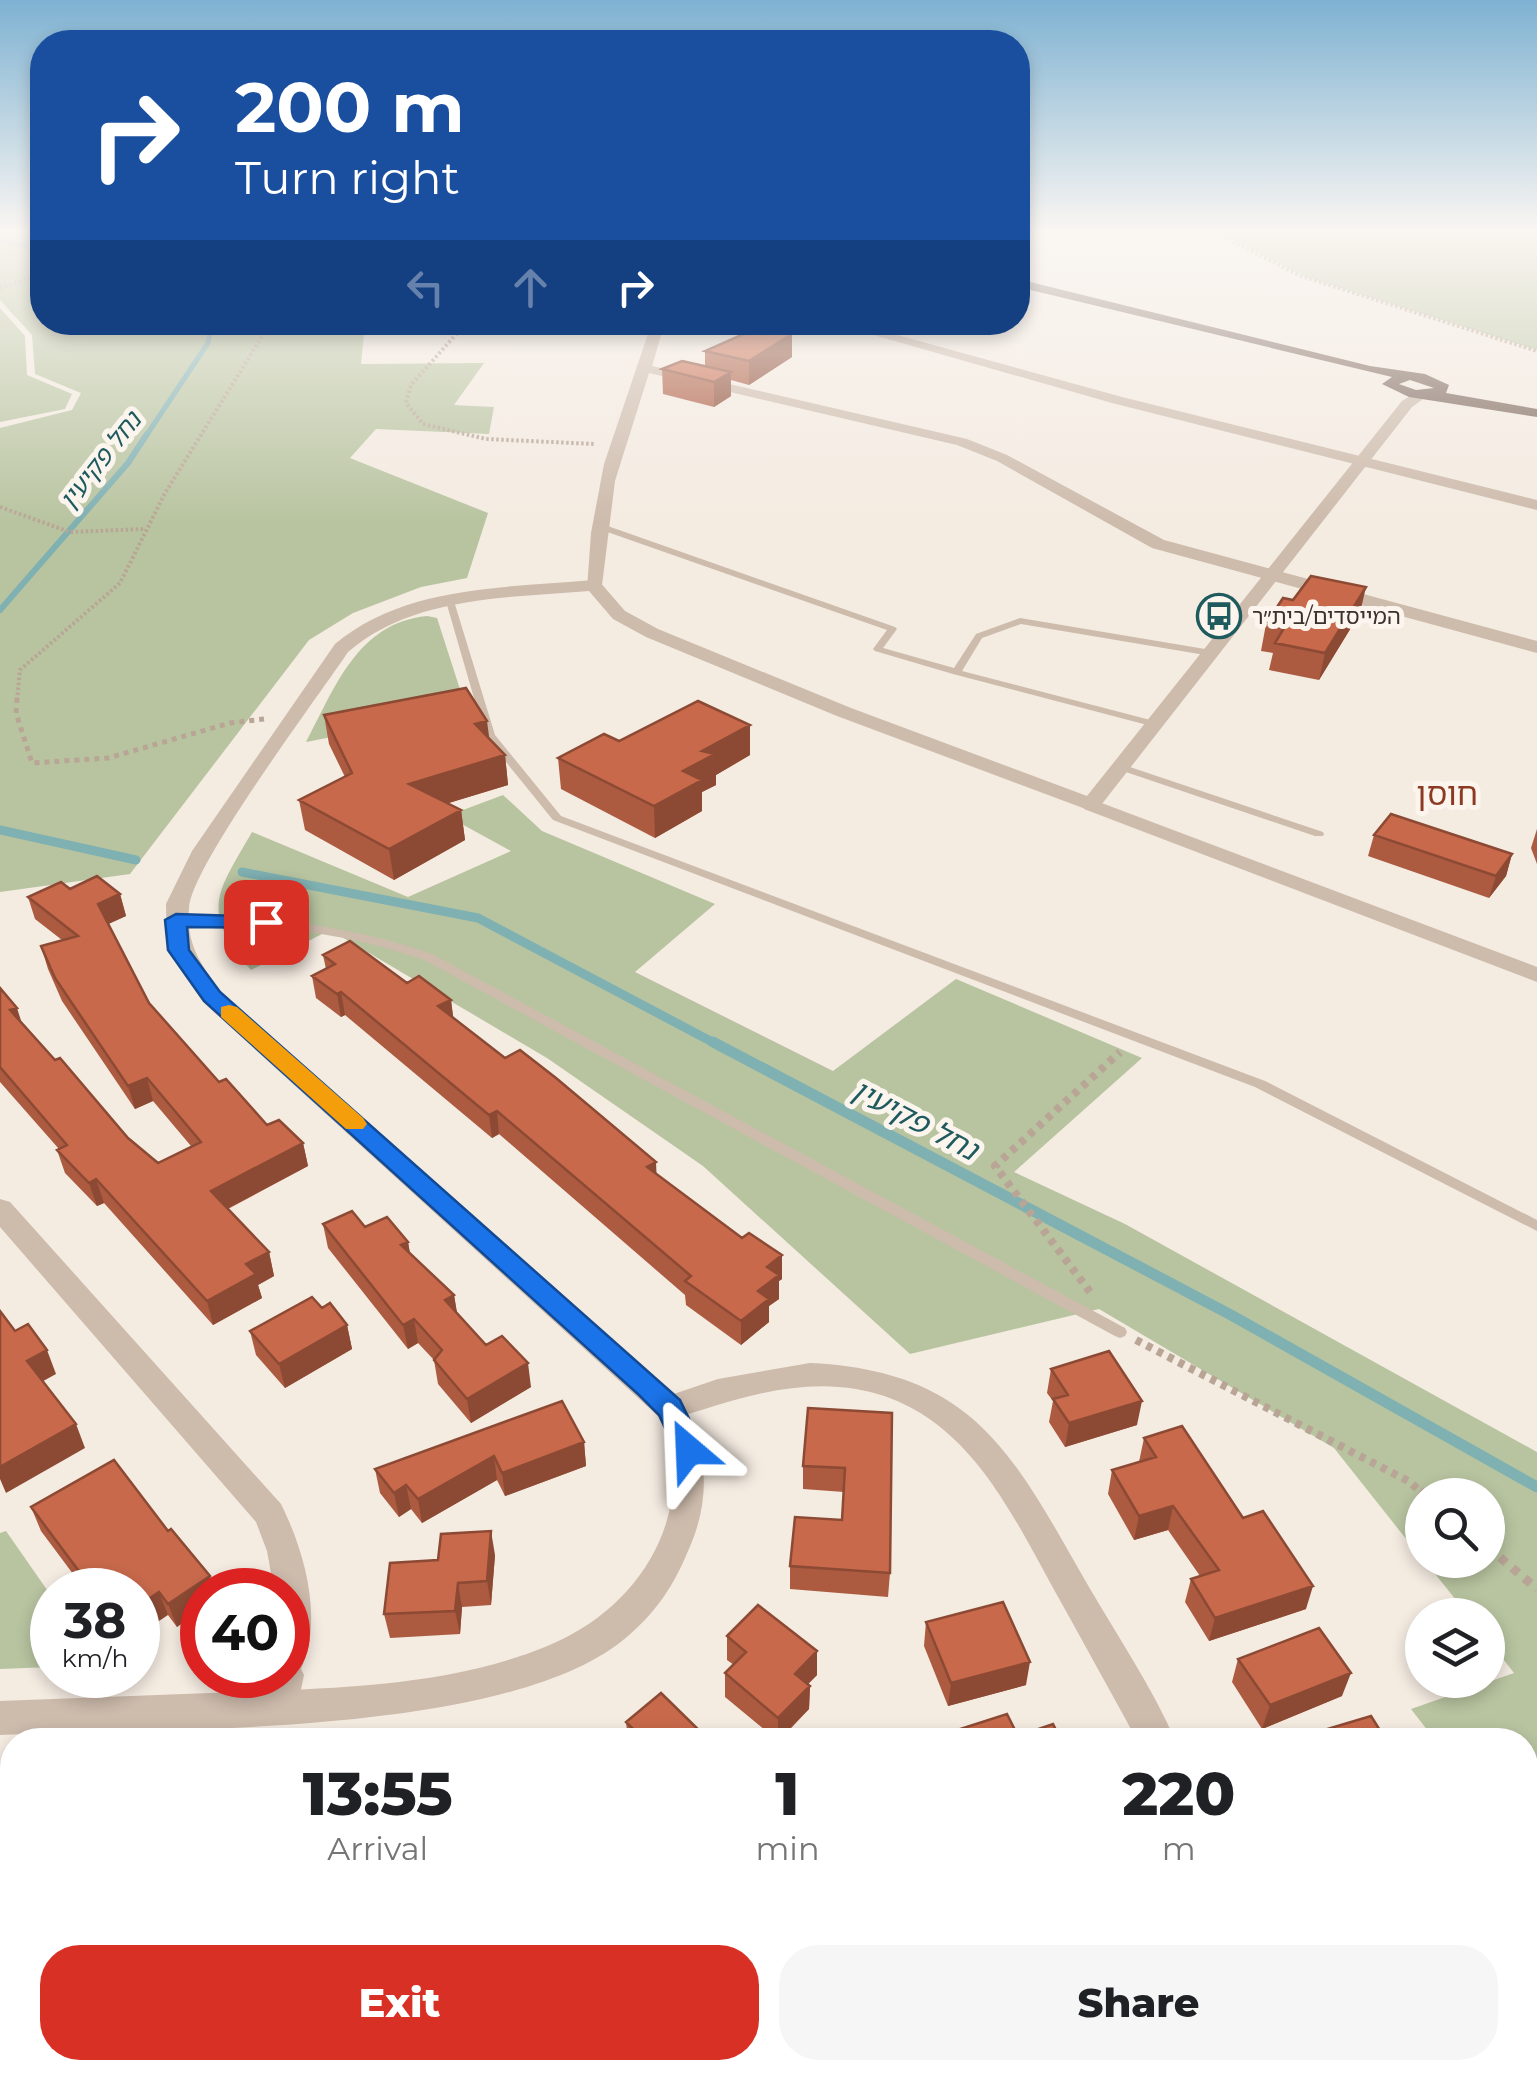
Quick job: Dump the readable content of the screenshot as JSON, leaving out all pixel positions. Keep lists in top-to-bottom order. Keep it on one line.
{"districts":["חוסן"],"water":["נחל פקיעין"],"places":{"bus stop":["המייסדים/בית״ר"]},"page":{"turn":["200 m","Turn right"],"speed":"38 km/h","limit":"40","eta":["13:55","Arrival","1","min","220","m"],"buttons":["Exit","Share"]}}
